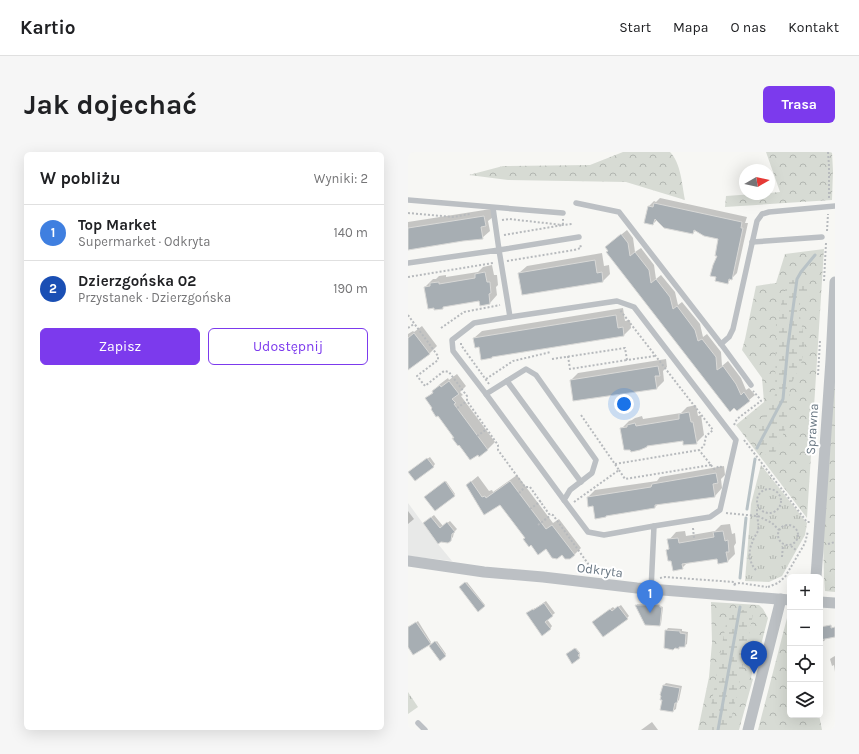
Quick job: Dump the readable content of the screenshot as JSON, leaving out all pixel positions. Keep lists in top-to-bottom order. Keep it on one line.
{"streets":{"street":["Sprawna","Odkryta"]},"north":"right","page":{"header":"Kartio","nav":["Start","Mapa","O nas","Kontakt"],"buttons":["Trasa",["Zapisz","Udostępnij"]],"title":"Jak dojechać","heading":["W pobliżu","Wyniki: 2"],"list":[{"mark":"1","name":"Top Market","note":"Supermarket · Odkryta","value":"140 m"},{"mark":"2","name":"Dzierzgońska 02","note":"Przystanek · Dzierzgońska","value":"190 m"}],"map_buttons":["+","−"],"pins":["1","2"]}}
